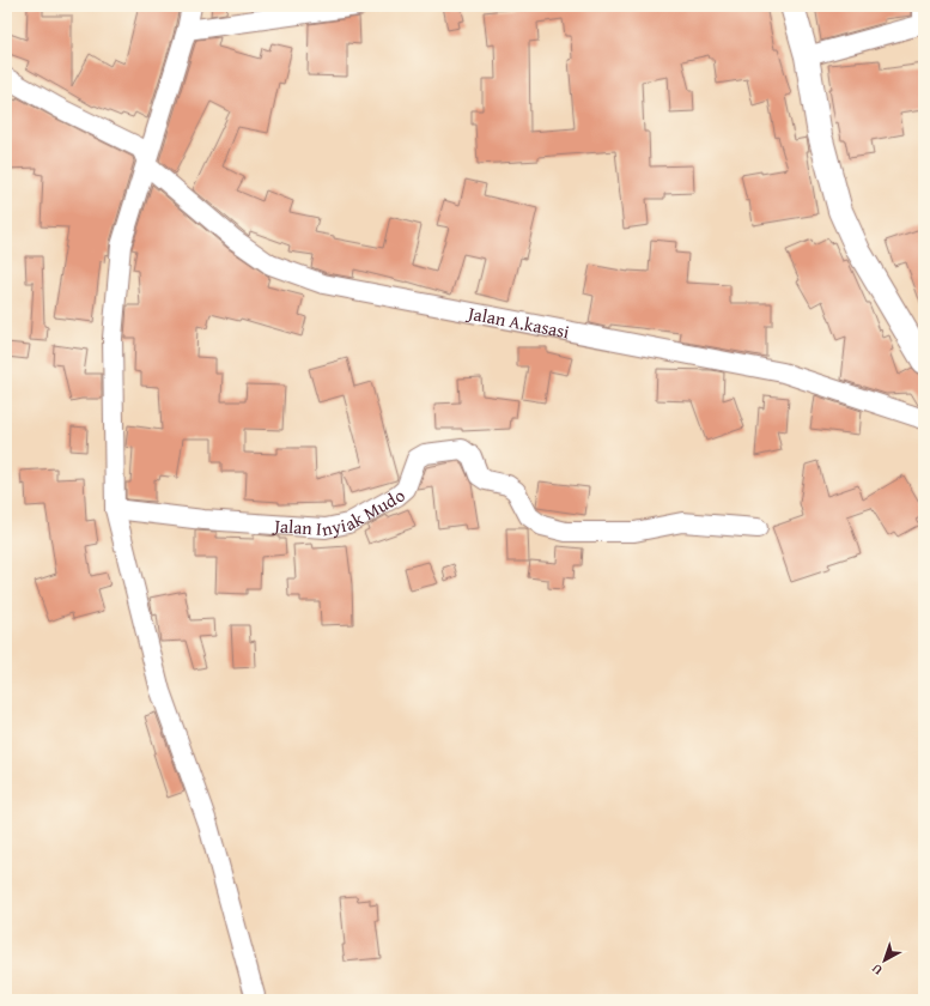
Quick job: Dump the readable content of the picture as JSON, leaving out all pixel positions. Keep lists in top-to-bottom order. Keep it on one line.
{"streets":{"street":["Jalan A.kasasi","Jalan Inyiak Mudo"]},"north":"bottom left"}
